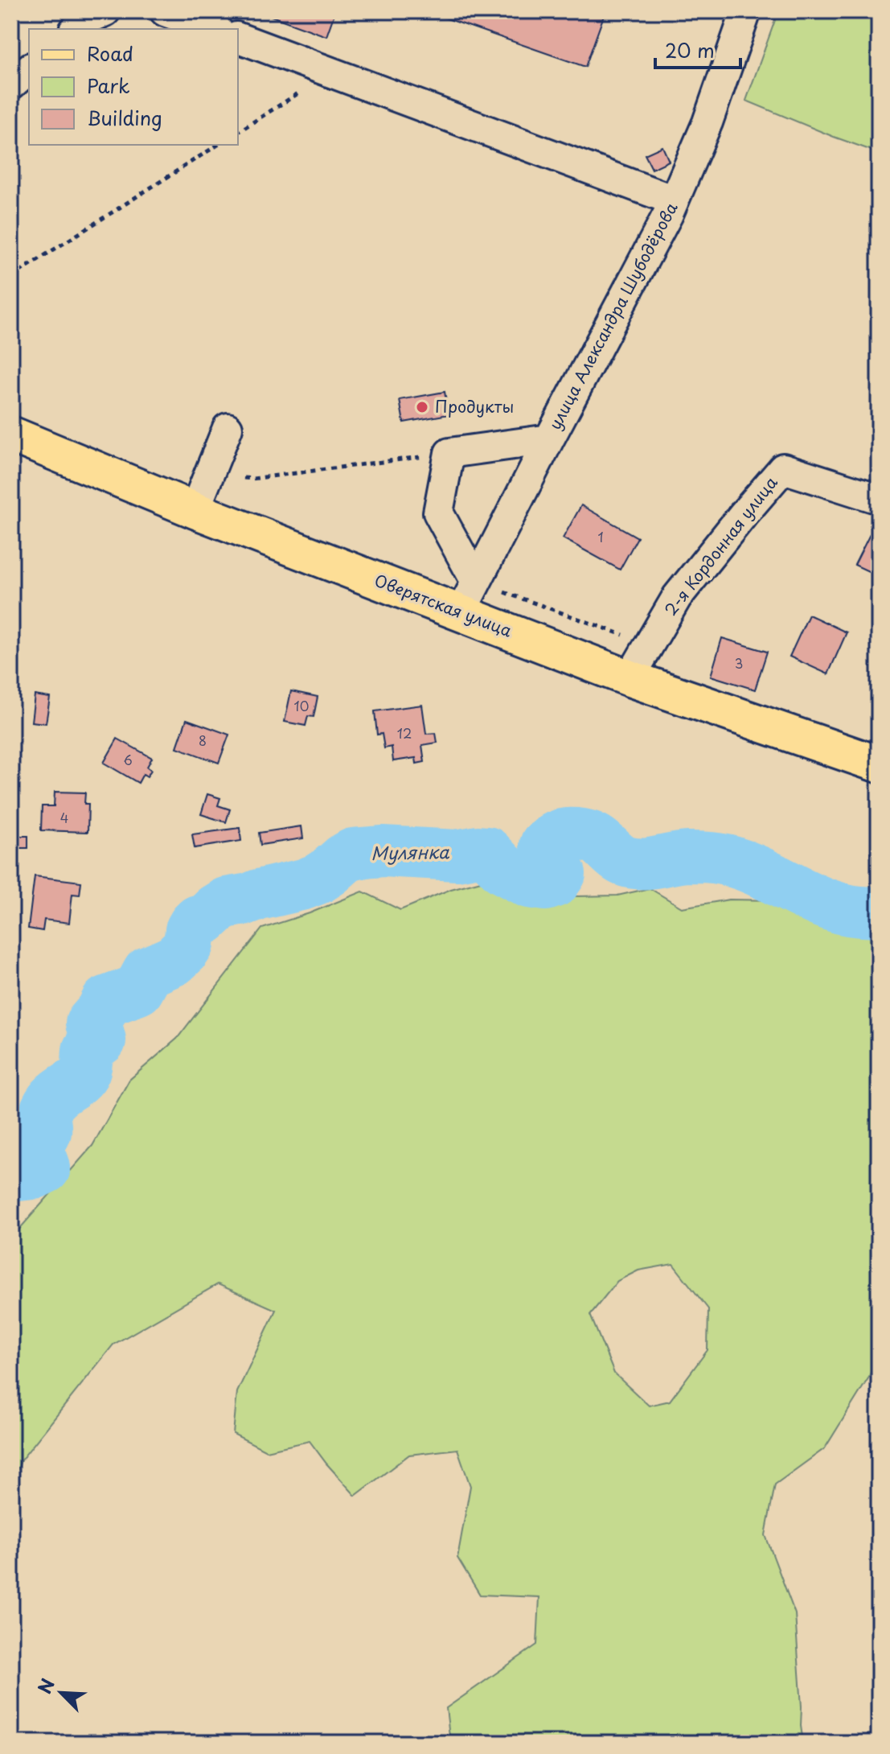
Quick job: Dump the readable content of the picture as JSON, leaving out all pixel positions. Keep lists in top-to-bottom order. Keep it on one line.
{"streets":{"main road":["Оверятская улица"],"street":["улица Александра Шубодёрова","2-я Кордонная улица"]},"crossings":[["улица Александра Шубодёрова","Оверятская улица"],["2-я Кордонная улица","Оверятская улица"]],"water":["Мулянка"],"places":["Пpoдукты"],"house_numbers":["1","3","10","12","8","6","4"],"legend":["Road","Park","Building"],"scale_bar":"20 m","north":"top left"}
